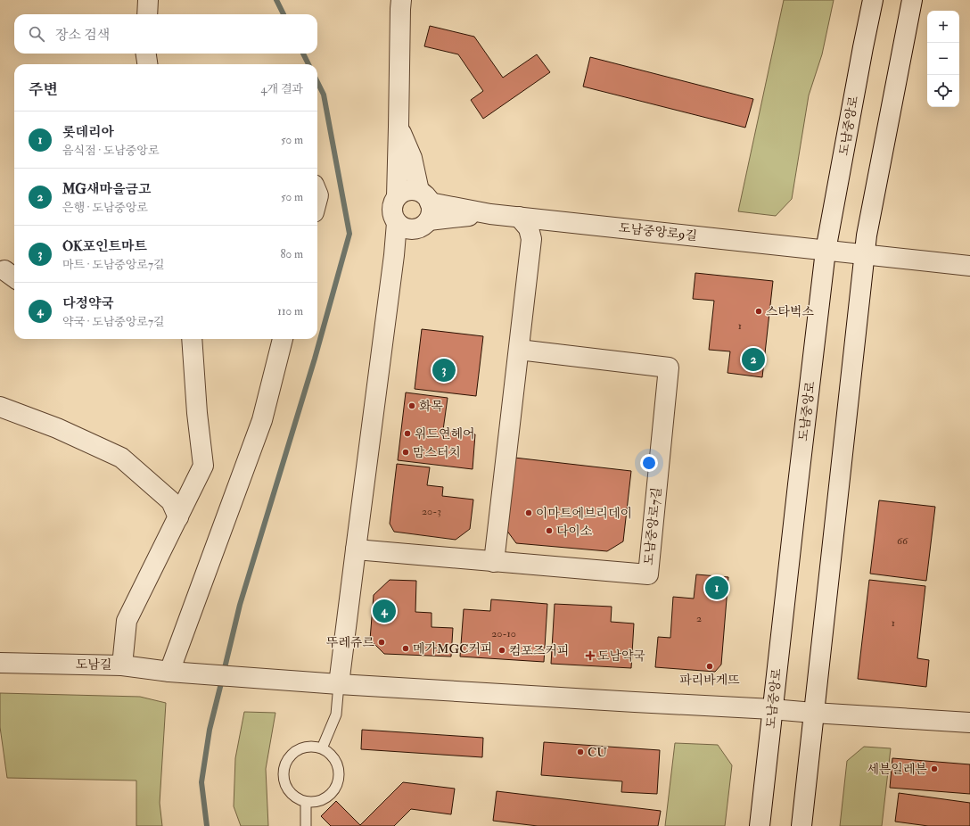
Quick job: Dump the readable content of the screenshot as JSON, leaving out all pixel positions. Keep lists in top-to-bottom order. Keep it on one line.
{"streets":{"street":["도남중앙로","도남중앙로9길","도남중앙로7길","도남길"]},"crossings":[["도남중앙로","도남중앙로9길"],["도남중앙로","도남길"]],"places":{"other":["스타벅스","화목","위드연헤어","맘스터치","이마트에브리데이","다이소","뚜레쥬르","메가MGC커피","컴포즈커피","파리바게뜨","CU","세븐일레븐"],"health":["도남약국"]},"house_numbers":["1","20-3","66","2","1","20-10"],"page":{"map_buttons":["+","−"],"search":"장소 검색","heading":["주변","4개 결과"],"list":[{"mark":"1","name":"롯데리아","note":"음식점 · 도남중앙로","value":"50 m"},{"mark":"2","name":"MG새마을금고","note":"은행 · 도남중앙로","value":"50 m"},{"mark":"3","name":"OK포인트마트","note":"마트 · 도남중앙로7길","value":"80 m"},{"mark":"4","name":"다정약국","note":"약국 · 도남중앙로7길","value":"110 m"}],"pins":["2","3","1","4"]}}
